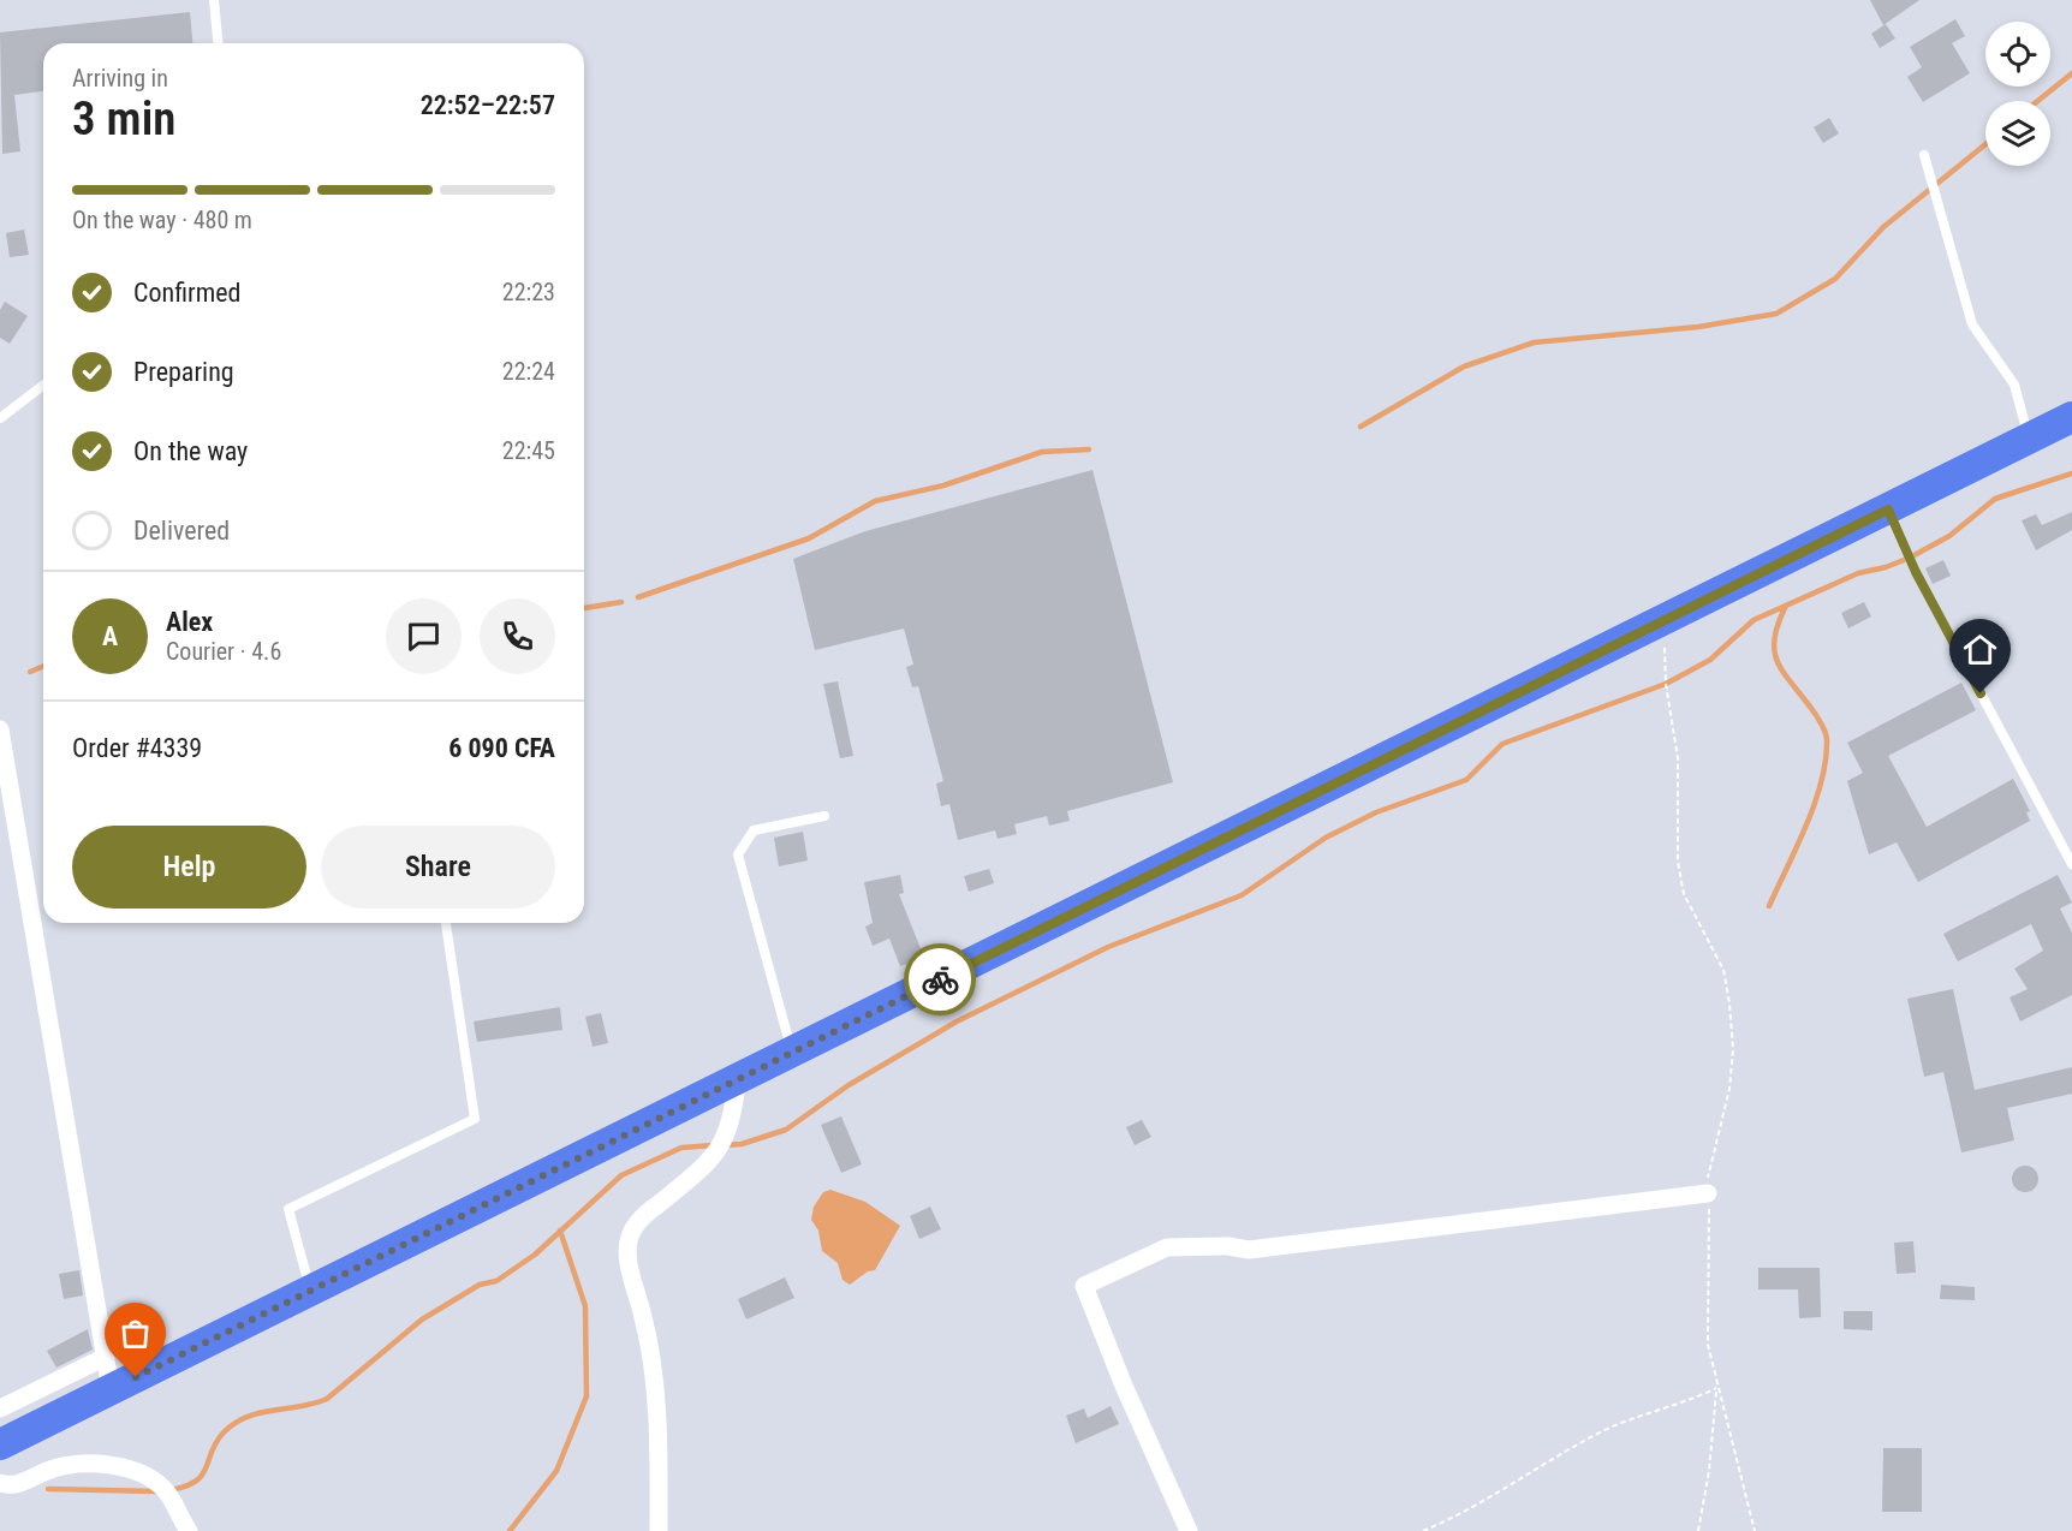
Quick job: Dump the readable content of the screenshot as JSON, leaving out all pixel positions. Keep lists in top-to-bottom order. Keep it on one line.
{"page":{"heading":["3 min","Arriving in","22:52–22:57"],"panel":["Alex","Courier · 4.6","Order #4339","6 090 CFA"],"bar":"On the way · 480 m","list":[["Confirmed","22:23"],["Preparing","22:24"],["On the way","22:45"],"Delivered"],"round":"A","buttons":["Help","Share"]}}
